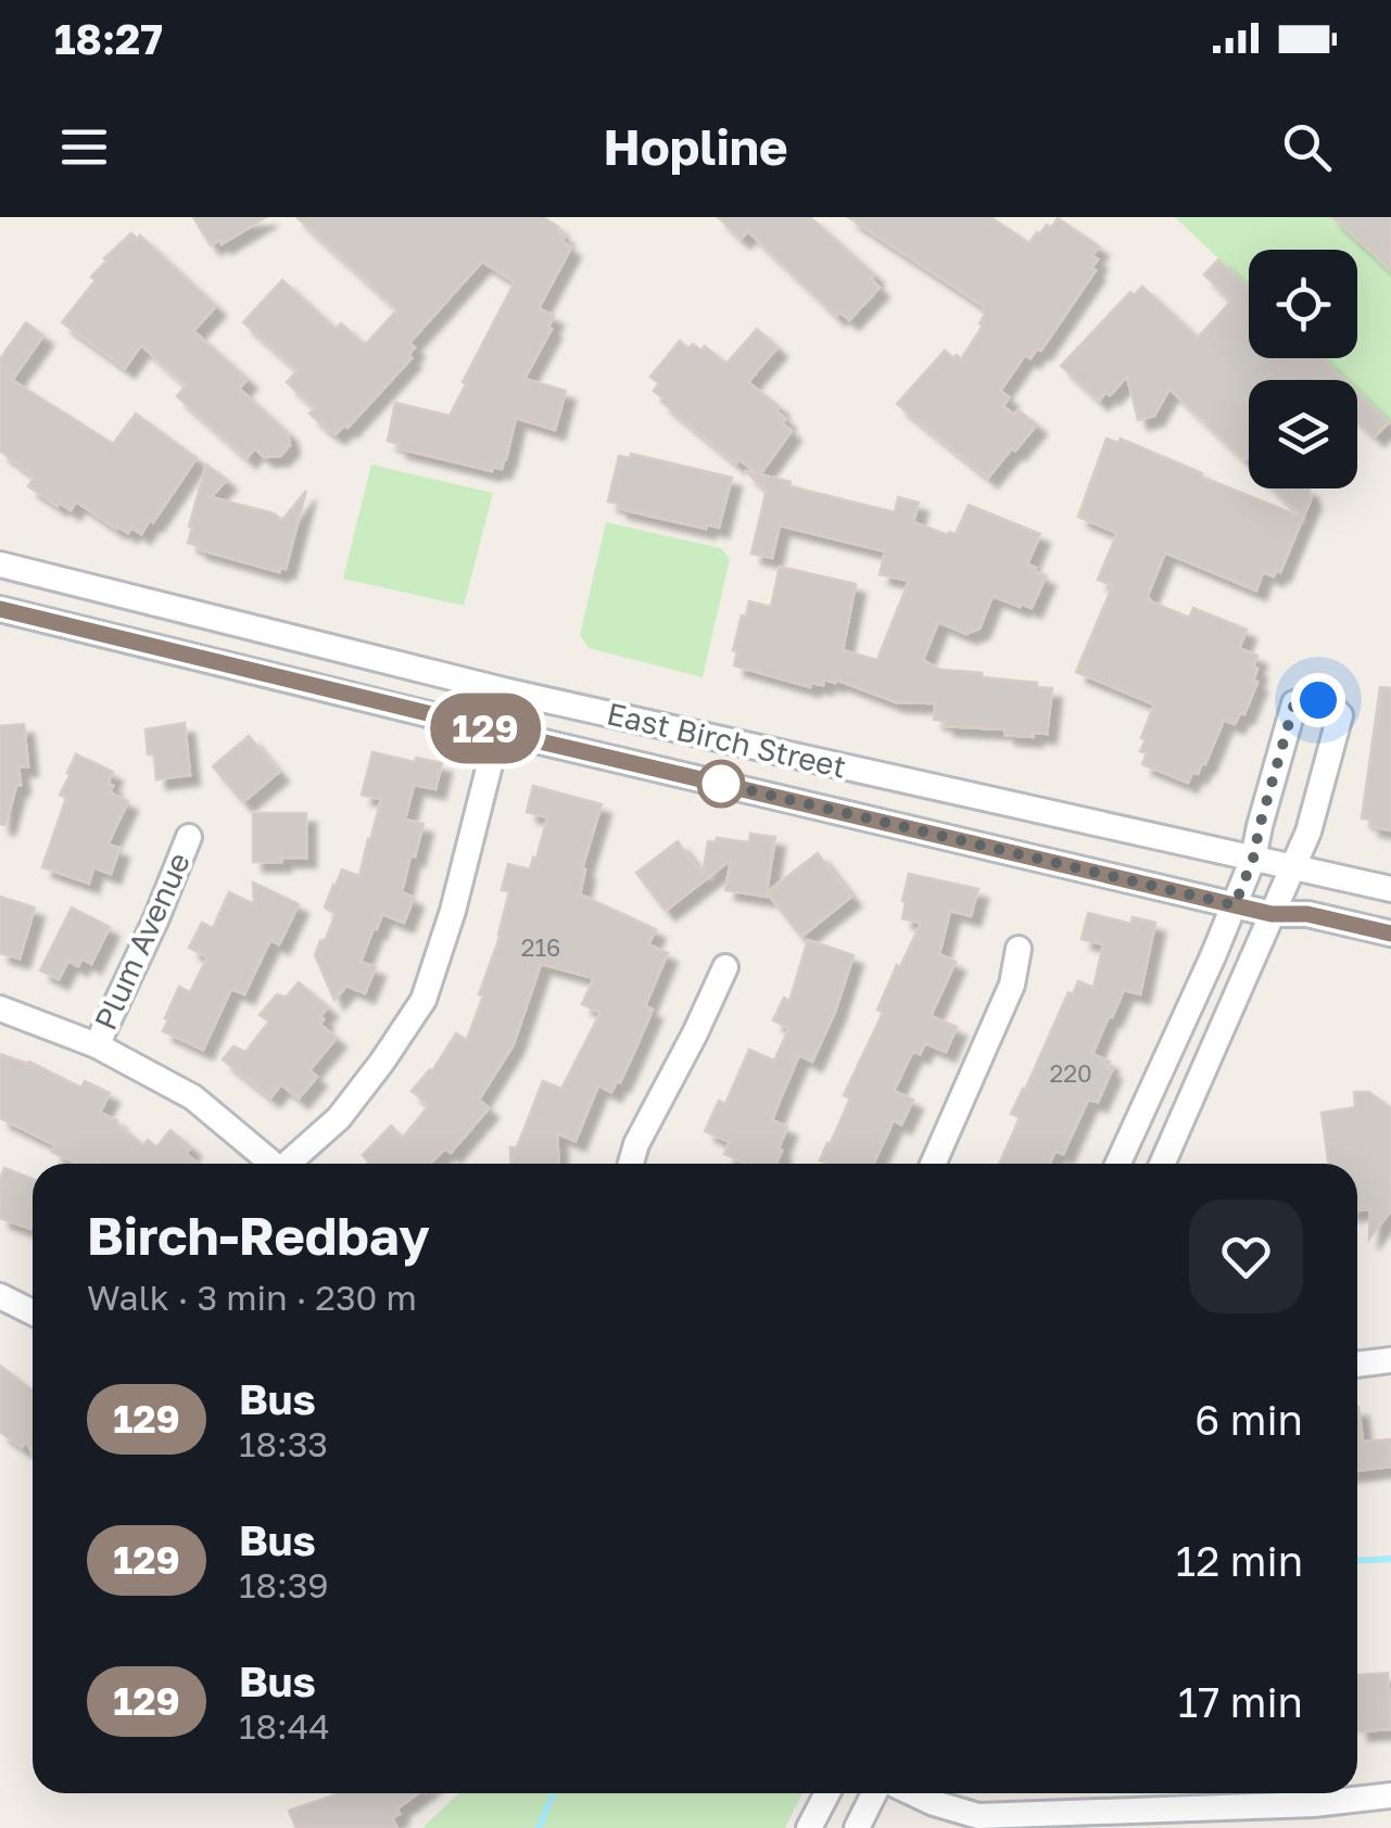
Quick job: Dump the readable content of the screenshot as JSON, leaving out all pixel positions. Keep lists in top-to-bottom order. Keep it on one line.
{"streets":{"street":["East Birch Street","Plum Avenue"]},"lines":["bus line 129"],"house_numbers":["216","220"],"page":{"status":"18:27","header":"Hopline","on_map":"129","heading":["Birch-Redbay","Walk · 3 min · 230 m"],"list":[{"mark":"129","name":"Bus","note":"18:33","value":"6 min"},{"mark":"129","name":"Bus","note":"18:39","value":"12 min"},{"mark":"129","name":"Bus","note":"18:44","value":"17 min"}]}}
